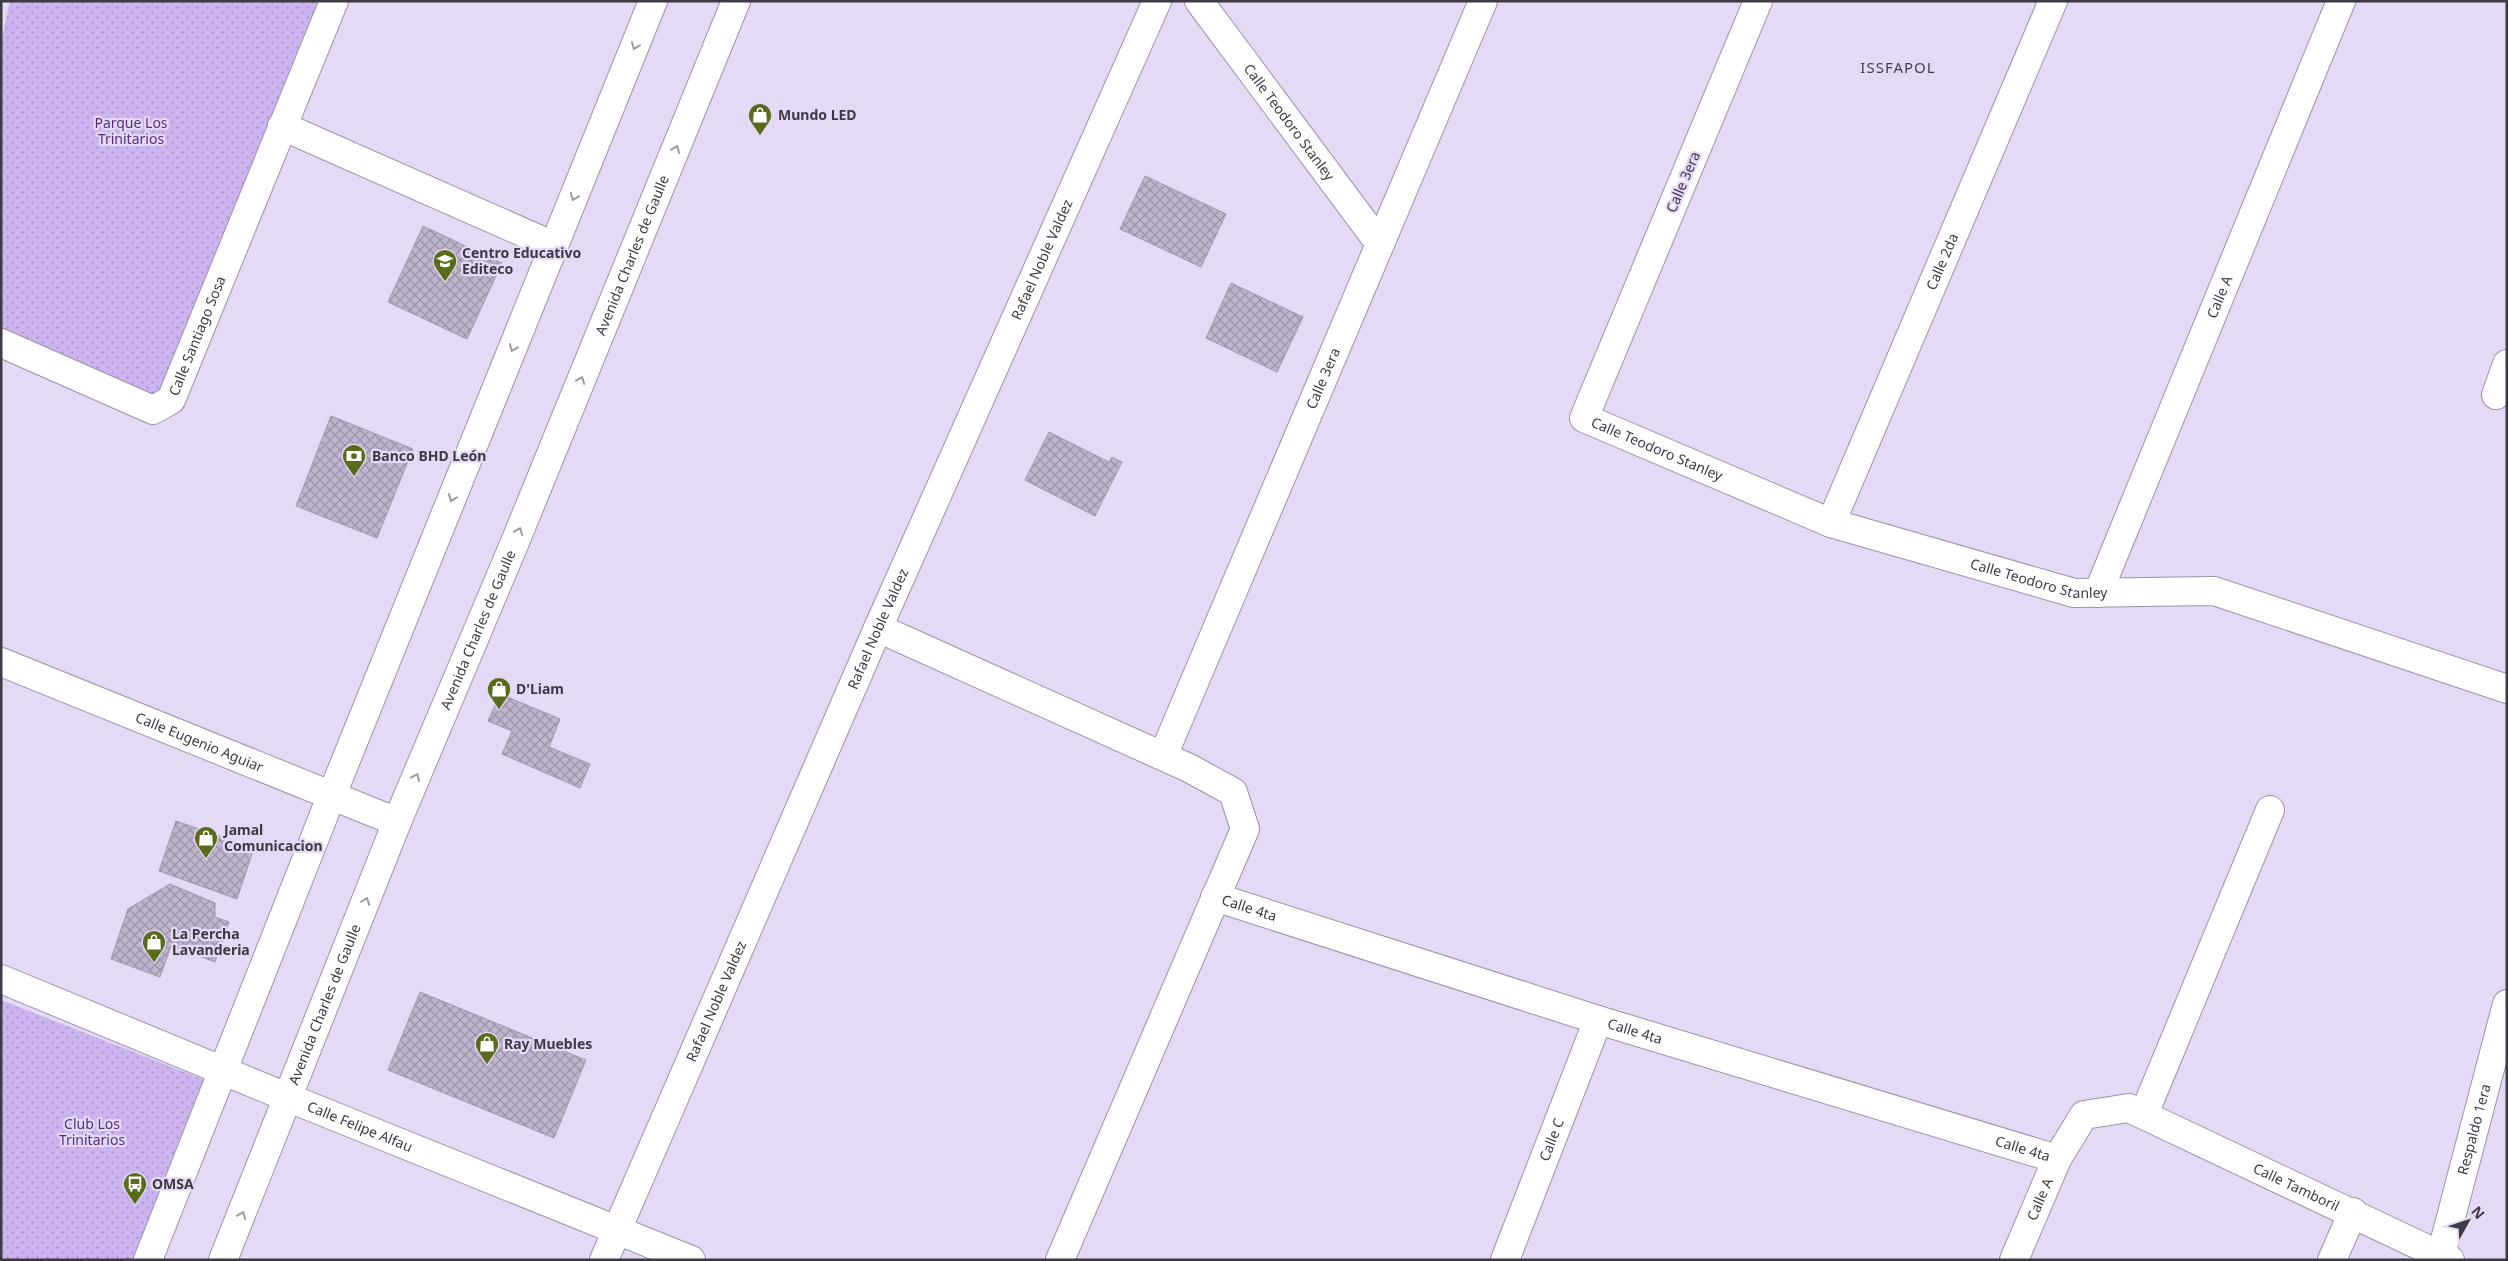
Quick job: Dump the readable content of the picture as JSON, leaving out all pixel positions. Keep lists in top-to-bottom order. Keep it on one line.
{"streets":{"street":["Calle Teodoro Stanley","Calle 3era","Avenida Charles de Gaulle","Rafael Noble Valdez","Calle 2da","Calle A","Calle Santiago Sosa","Calle Eugenio Aguiar","Calle 4ta","Calle Felipe Alfau","Respaldo 1era","Calle C","Calle Tamboril"]},"crossings":[["Calle Teodoro Stanley","Calle 3era"],["Calle Teodoro Stanley","Calle 2da"],["Calle Teodoro Stanley","Calle A"],["Avenida Charles de Gaulle","Calle Eugenio Aguiar"],["Avenida Charles de Gaulle","Calle Felipe Alfau"],["Rafael Noble Valdez","Calle Felipe Alfau"],["Calle A","Calle 4ta"],["Calle A","Calle Tamboril"],["Calle 4ta","Calle C"],["Respaldo 1era","Calle Tamboril"]],"districts":["ISSFAPOL"],"parks":["Parque Los Trinitarios","Club Los Trinitarios"],"places":{"shop":["Mundo LED","D'Liam","Jamal Comunicacion","La Percha Lavanderia","Ray Muebles"],"school or university":["Centro Educativo Editeco"],"bank":["Banco BHD León"],"bus stop":["OMSA"]},"north":"top right"}
